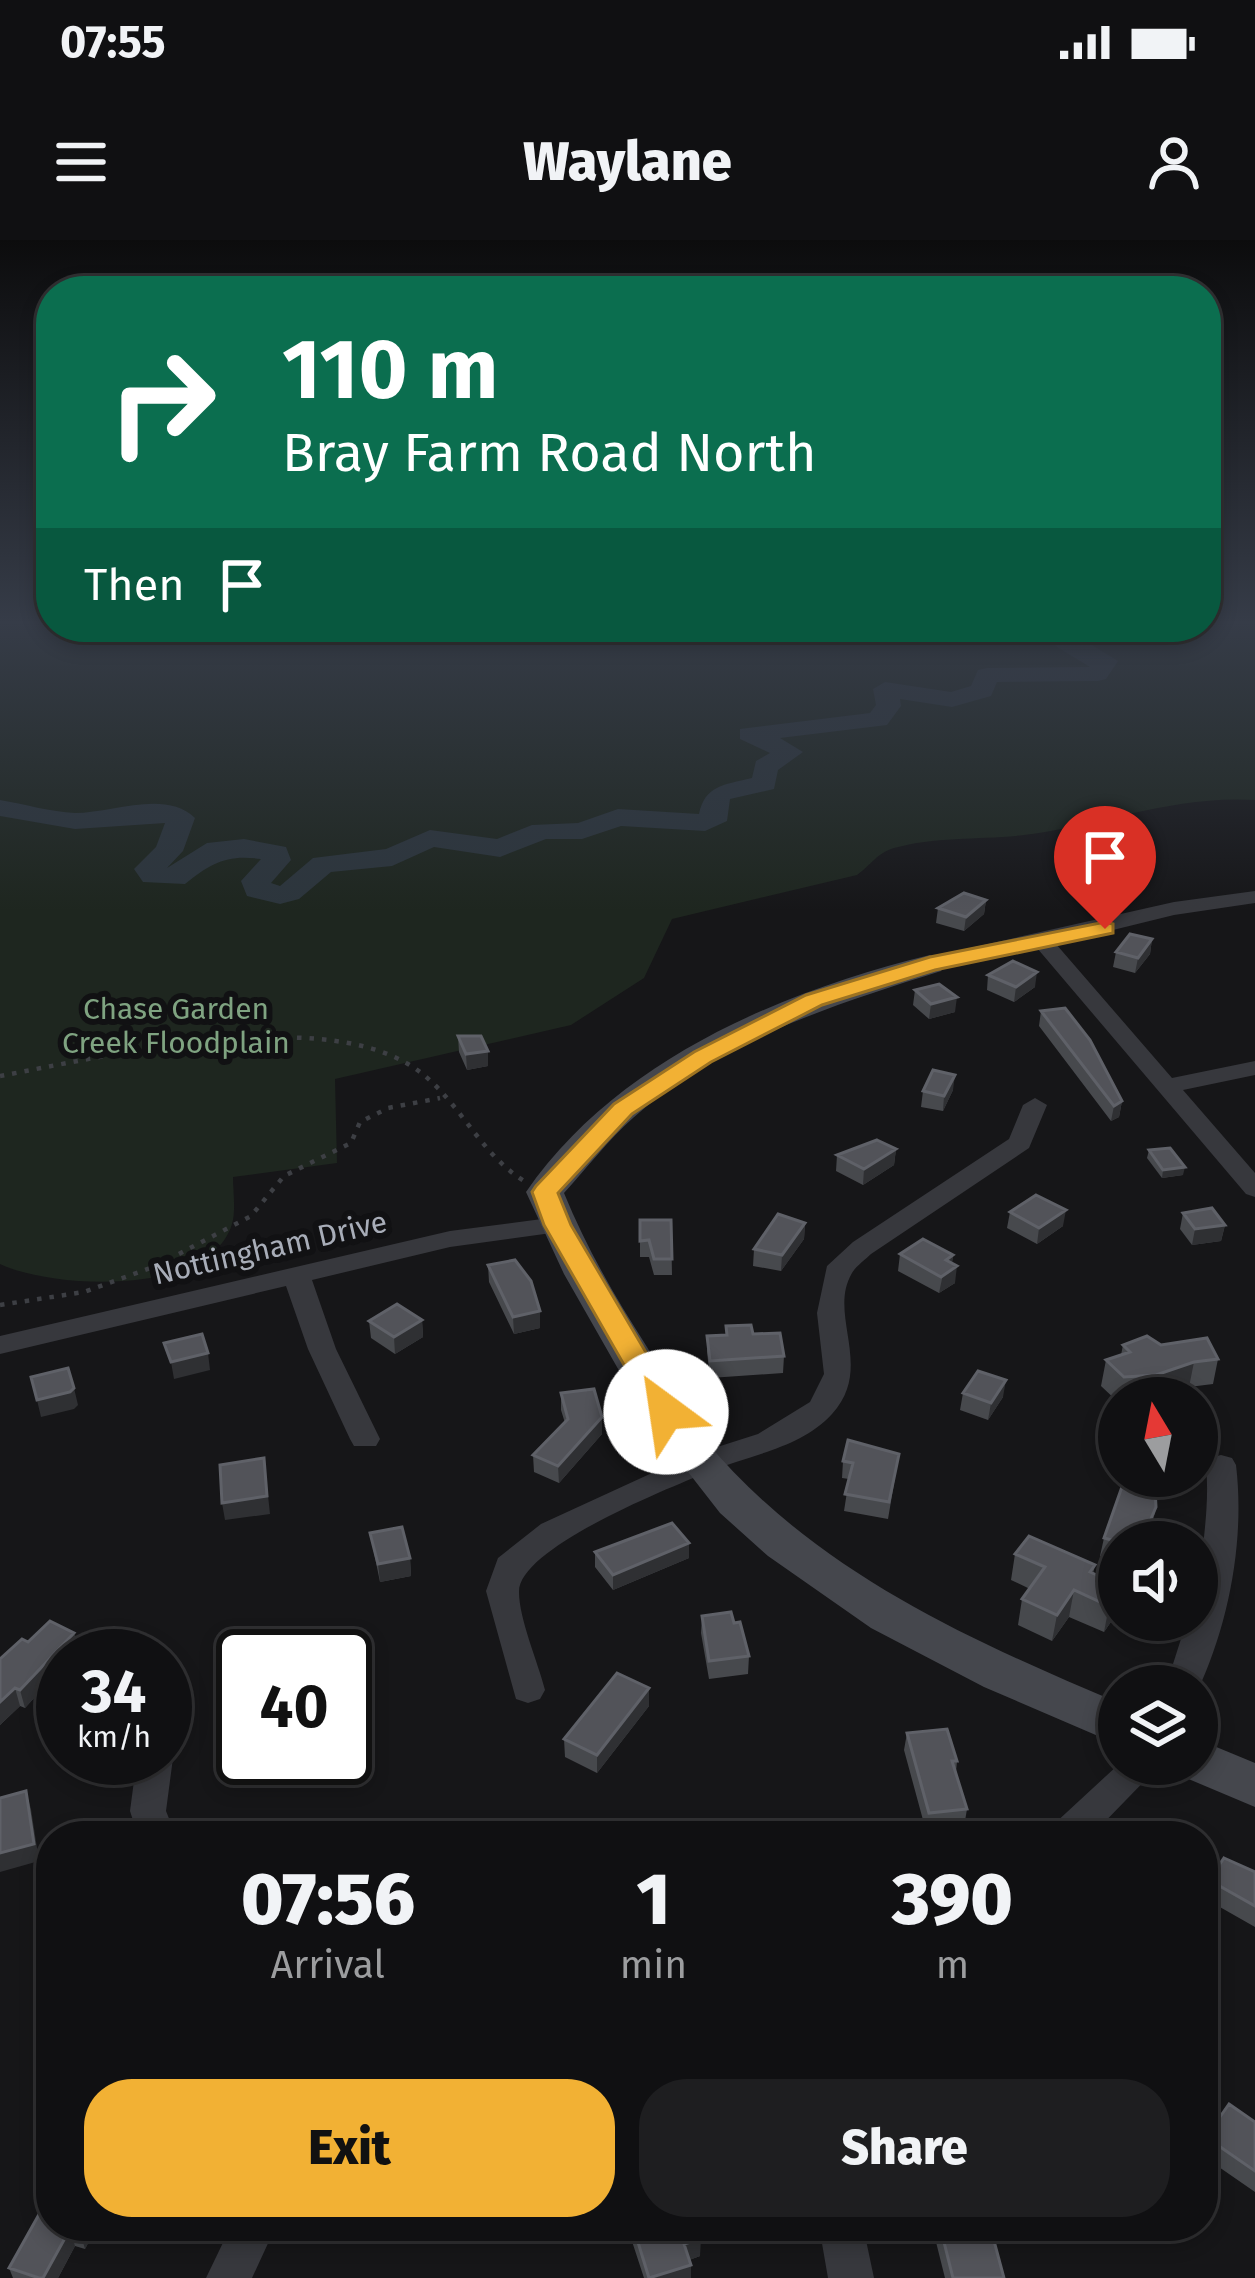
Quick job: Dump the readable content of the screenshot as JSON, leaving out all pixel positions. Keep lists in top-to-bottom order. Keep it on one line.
{"streets":{"street":["Nottingham Drive"]},"parks":["Chase Garden Creek Floodplain"],"north":"top","page":{"status":"07:55","header":"Waylane","turn":["110 m","Bray Farm Road North"],"then":"Then","speed":"34 km/h","limit":"40","eta":["07:56","Arrival","1","min","390","m"],"buttons":["Exit","Share"]}}
